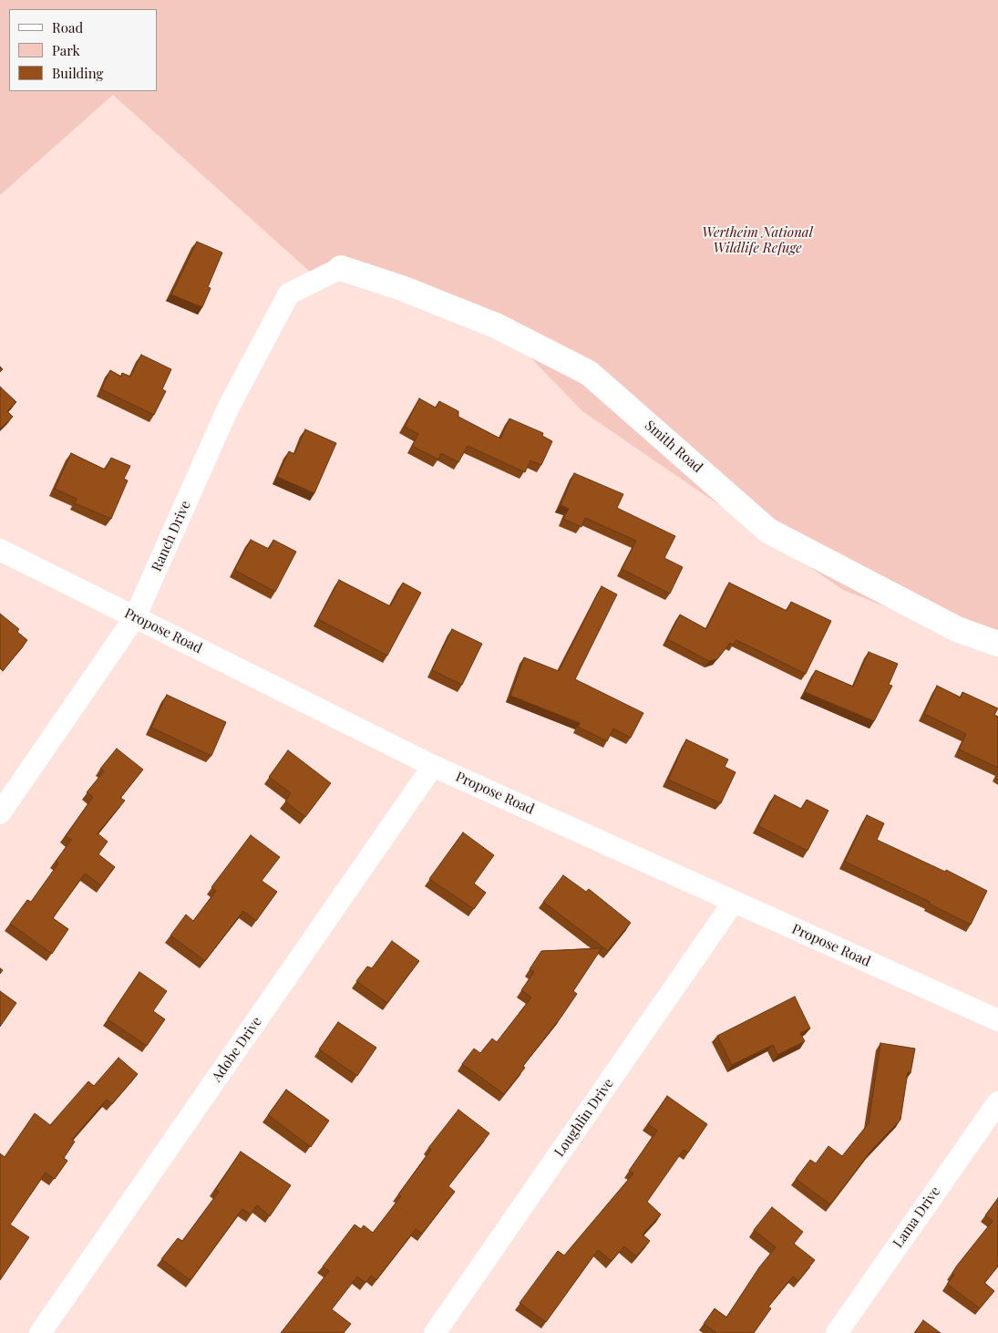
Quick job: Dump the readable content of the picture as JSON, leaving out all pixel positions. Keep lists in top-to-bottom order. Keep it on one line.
{"streets":{"street":["Smith Road","Ranch Drive","Propose Road","Adobe Drive","Loughlin Drive","Lama Drive"]},"crossings":[["Smith Road","Ranch Drive"],["Ranch Drive","Propose Road"],["Propose Road","Adobe Drive"],["Propose Road","Loughlin Drive"]],"parks":["Wertheim National Wildlife Refuge"],"legend":["Road","Park","Building"]}
